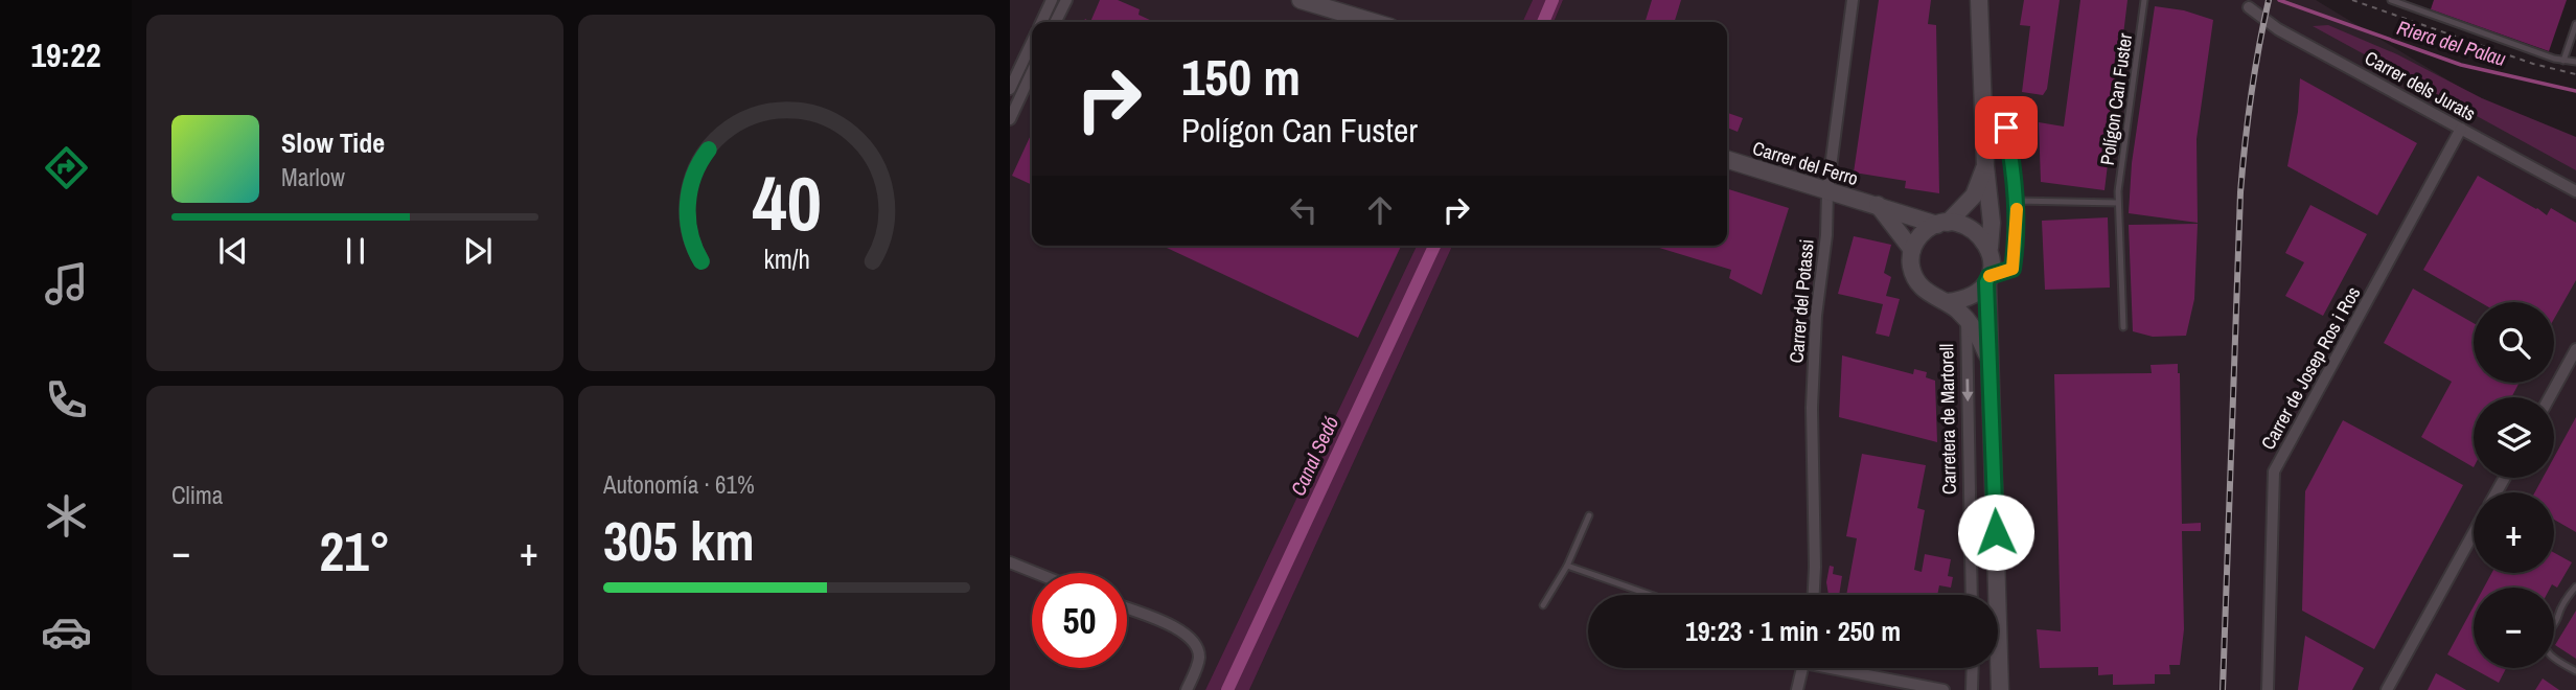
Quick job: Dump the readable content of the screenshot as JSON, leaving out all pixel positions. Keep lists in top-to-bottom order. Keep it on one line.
{"streets":{"main road":["Carrer del Ferro","Carretera de Martorell"],"street":["Carrer dels Jurats","Carrer del Potassi","Carrer de Josep Ros i Ros"],"lane":["Polígon Can Fuster"]},"crossings":[["Carrer dels Jurats","Carrer de Josep Ros i Ros"],["Carrer del Ferro","Carrer del Potassi"],["Carrer del Ferro","Carretera de Martorell"]],"water":["Riera del Palau","Canal Sedó"],"page":{"tabs":"19:22","turn":["150 m","Polígon Can Fuster"],"song":["Slow Tide","Marlow"],"map_buttons":["+","−"],"tile":["Clima",["Autonomía · 61%","305 km"]],"heat":["−","21°","+"],"limit":"50","trip":"19:23 · 1 min · 250 m","gauge":["40","km/h"]}}
